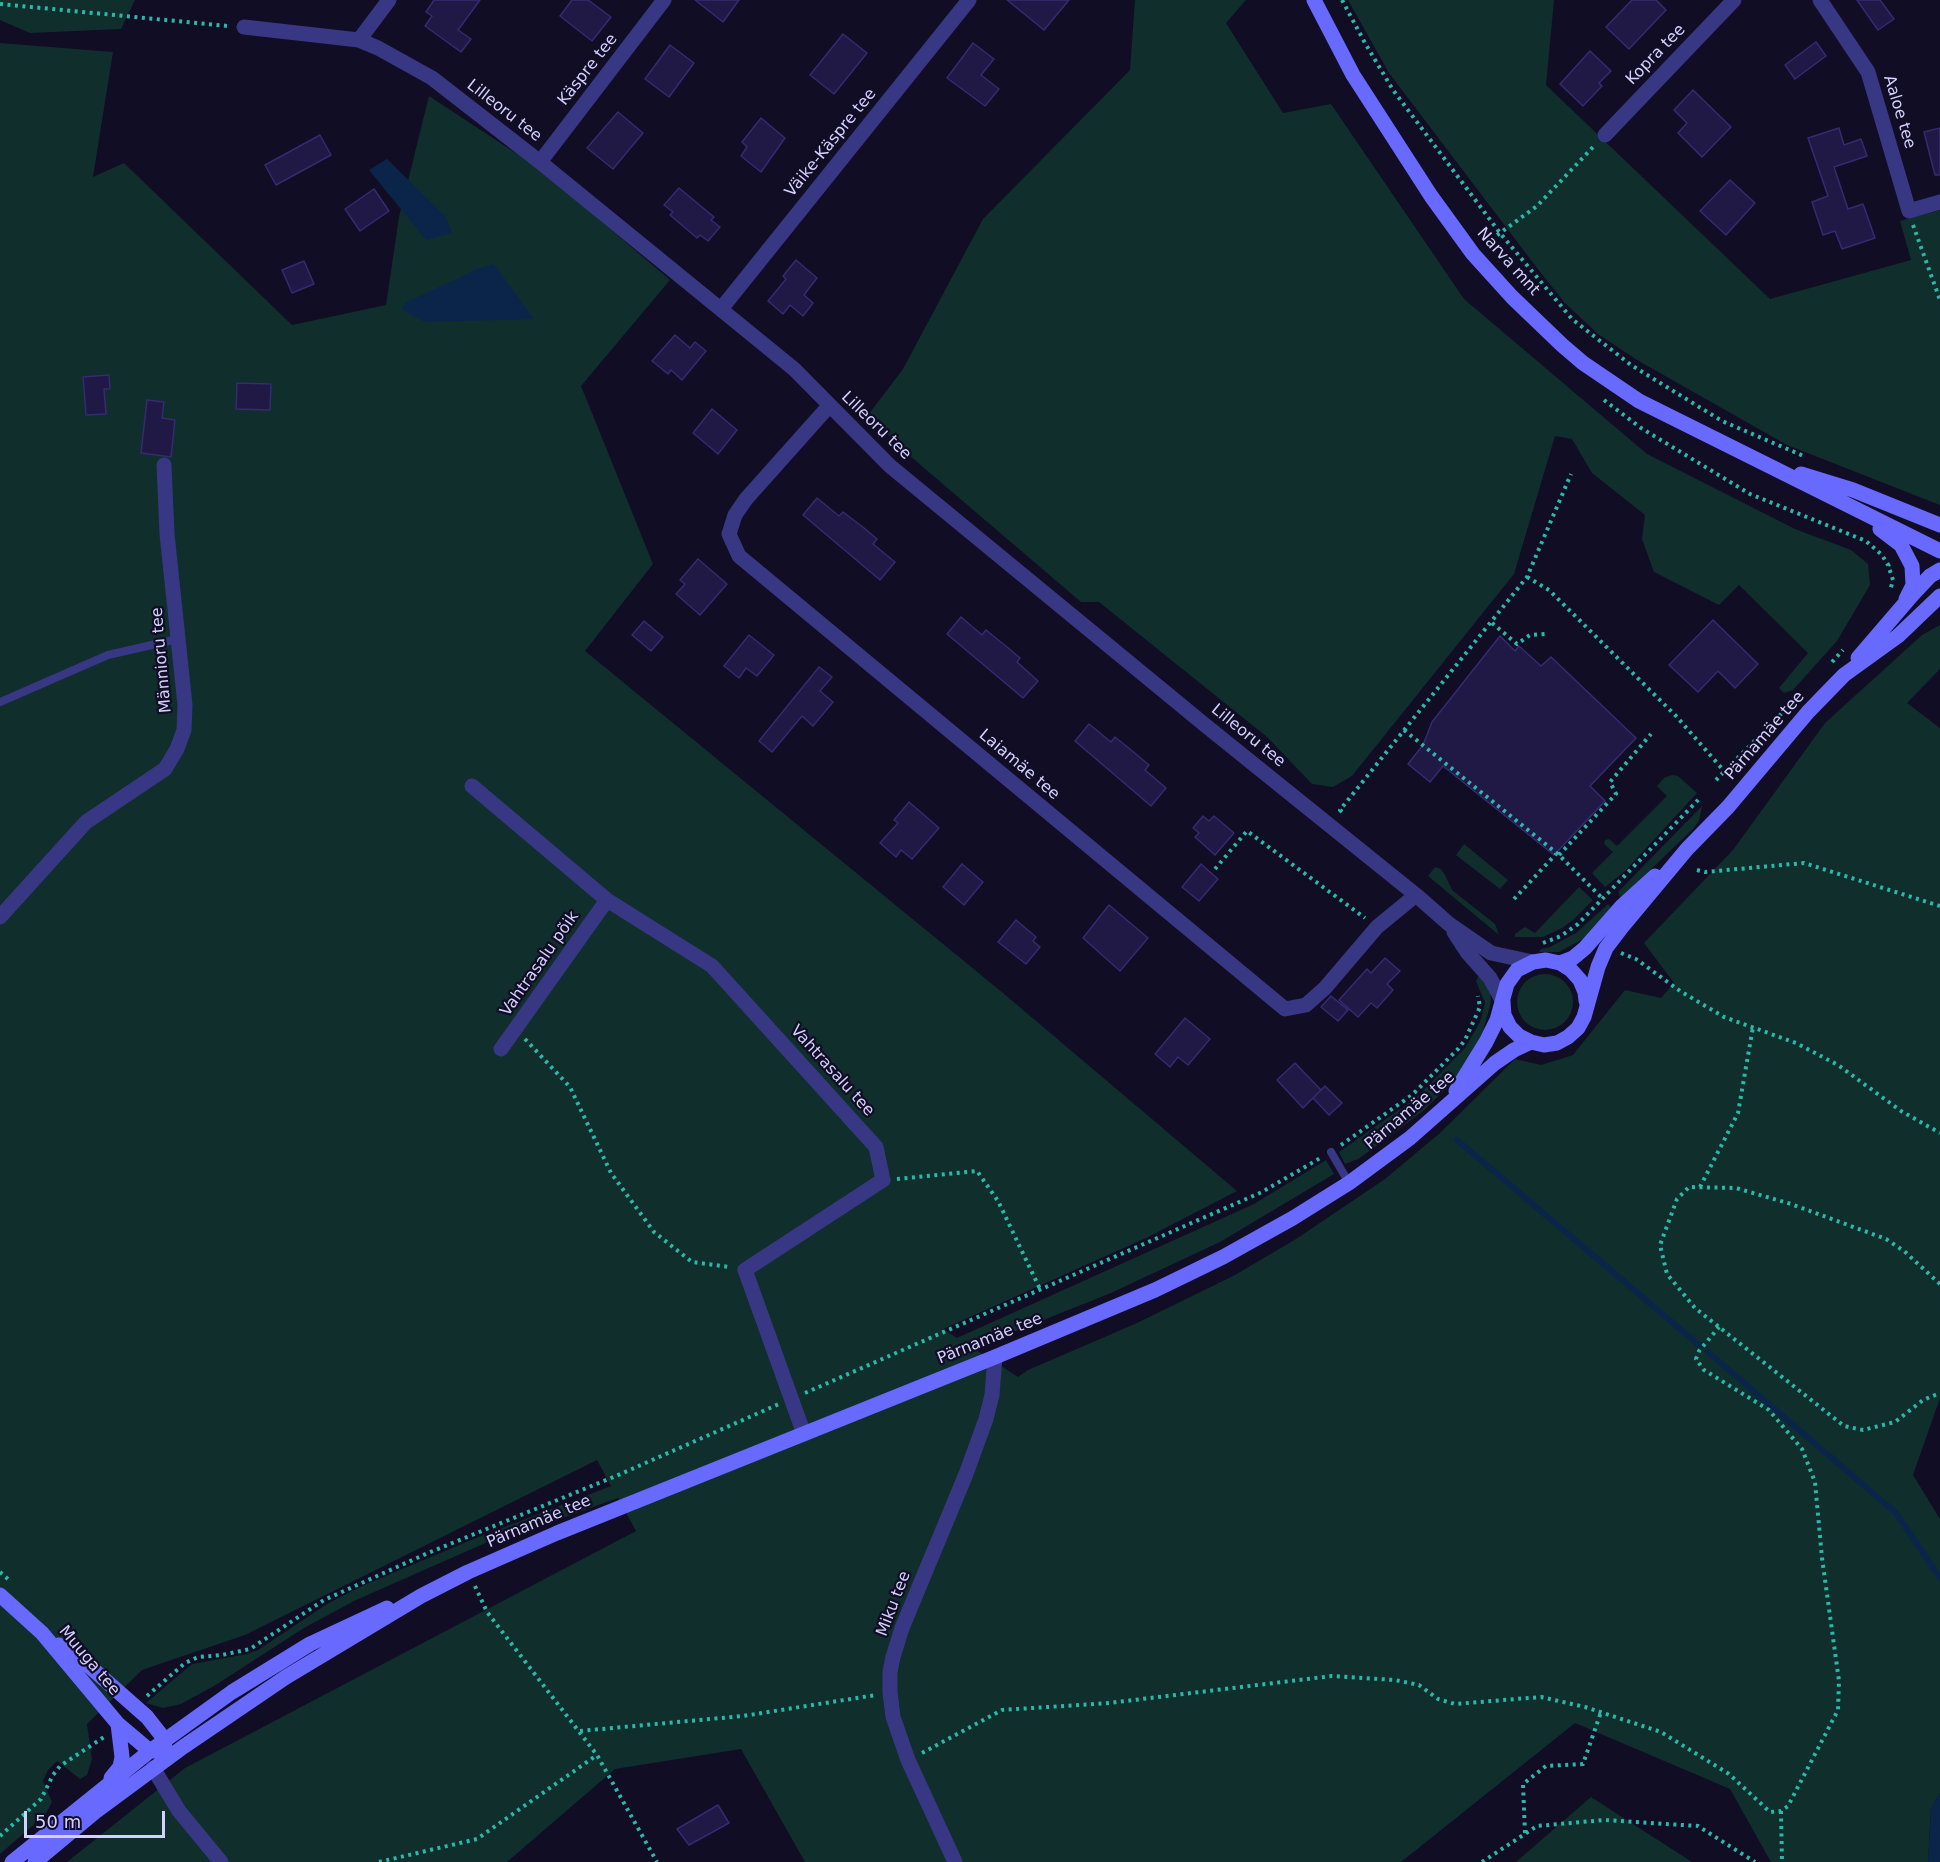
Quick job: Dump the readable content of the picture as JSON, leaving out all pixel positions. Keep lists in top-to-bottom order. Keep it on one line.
{"streets":{"main road":["Narva mnt","Pärnamäe tee","Muuga tee"],"street":["Kopra tee","Käspre tee","Lilleoru tee","Aaloe tee","Väike-Käspre tee","Männioru tee","Laiamäe tee","Vahtrasalu põik","Vahtrasalu tee","Miku tee"]},"crossings":[["Käspre tee","Lilleoru tee"],["Lilleoru tee","Väike-Käspre tee"],["Lilleoru tee","Pärnamäe tee"],["Lilleoru tee","Laiamäe tee"],["Pärnamäe tee","Miku tee"],["Pärnamäe tee","Muuga tee"],["Vahtrasalu põik","Vahtrasalu tee"]],"scale_bar":"50 m"}
